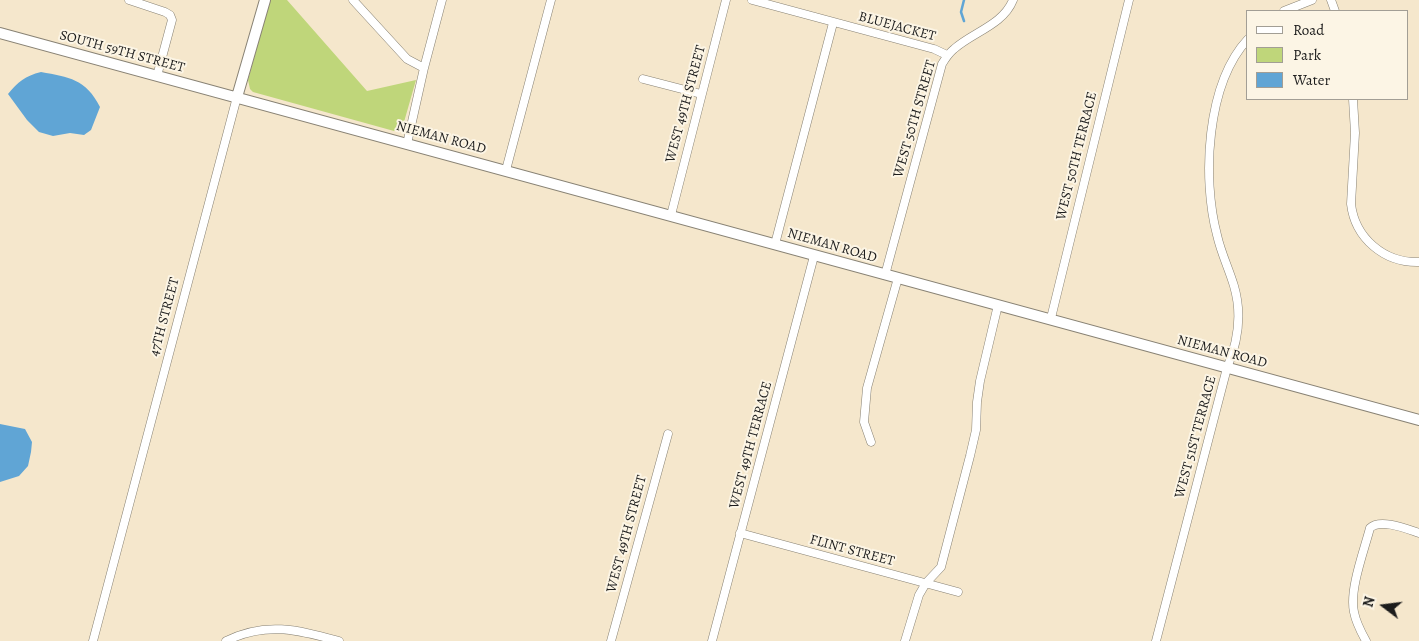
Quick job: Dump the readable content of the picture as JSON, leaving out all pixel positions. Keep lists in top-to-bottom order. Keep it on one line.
{"streets":{"main road":["SOUTH 59TH STREET","NIEMAN ROAD","47TH STREET"],"street":["BLUEJACKET","WEST 49TH STREET","WEST 50TH STREET","WEST 50TH TERRACE","WEST 51ST TERRACE","WEST 49TH TERRACE","FLINT STREET"]},"crossings":[["BLUEJACKET","WEST 50TH STREET"],["SOUTH 59TH STREET","NIEMAN ROAD"],["SOUTH 59TH STREET","47TH STREET"],["WEST 49TH STREET","NIEMAN ROAD"],["WEST 50TH STREET","NIEMAN ROAD"],["NIEMAN ROAD","WEST 50TH TERRACE"],["NIEMAN ROAD","47TH STREET"],["NIEMAN ROAD","WEST 51ST TERRACE"],["NIEMAN ROAD","WEST 49TH TERRACE"],["WEST 49TH TERRACE","FLINT STREET"]],"legend":["Road","Park","Water"],"north":"left"}
